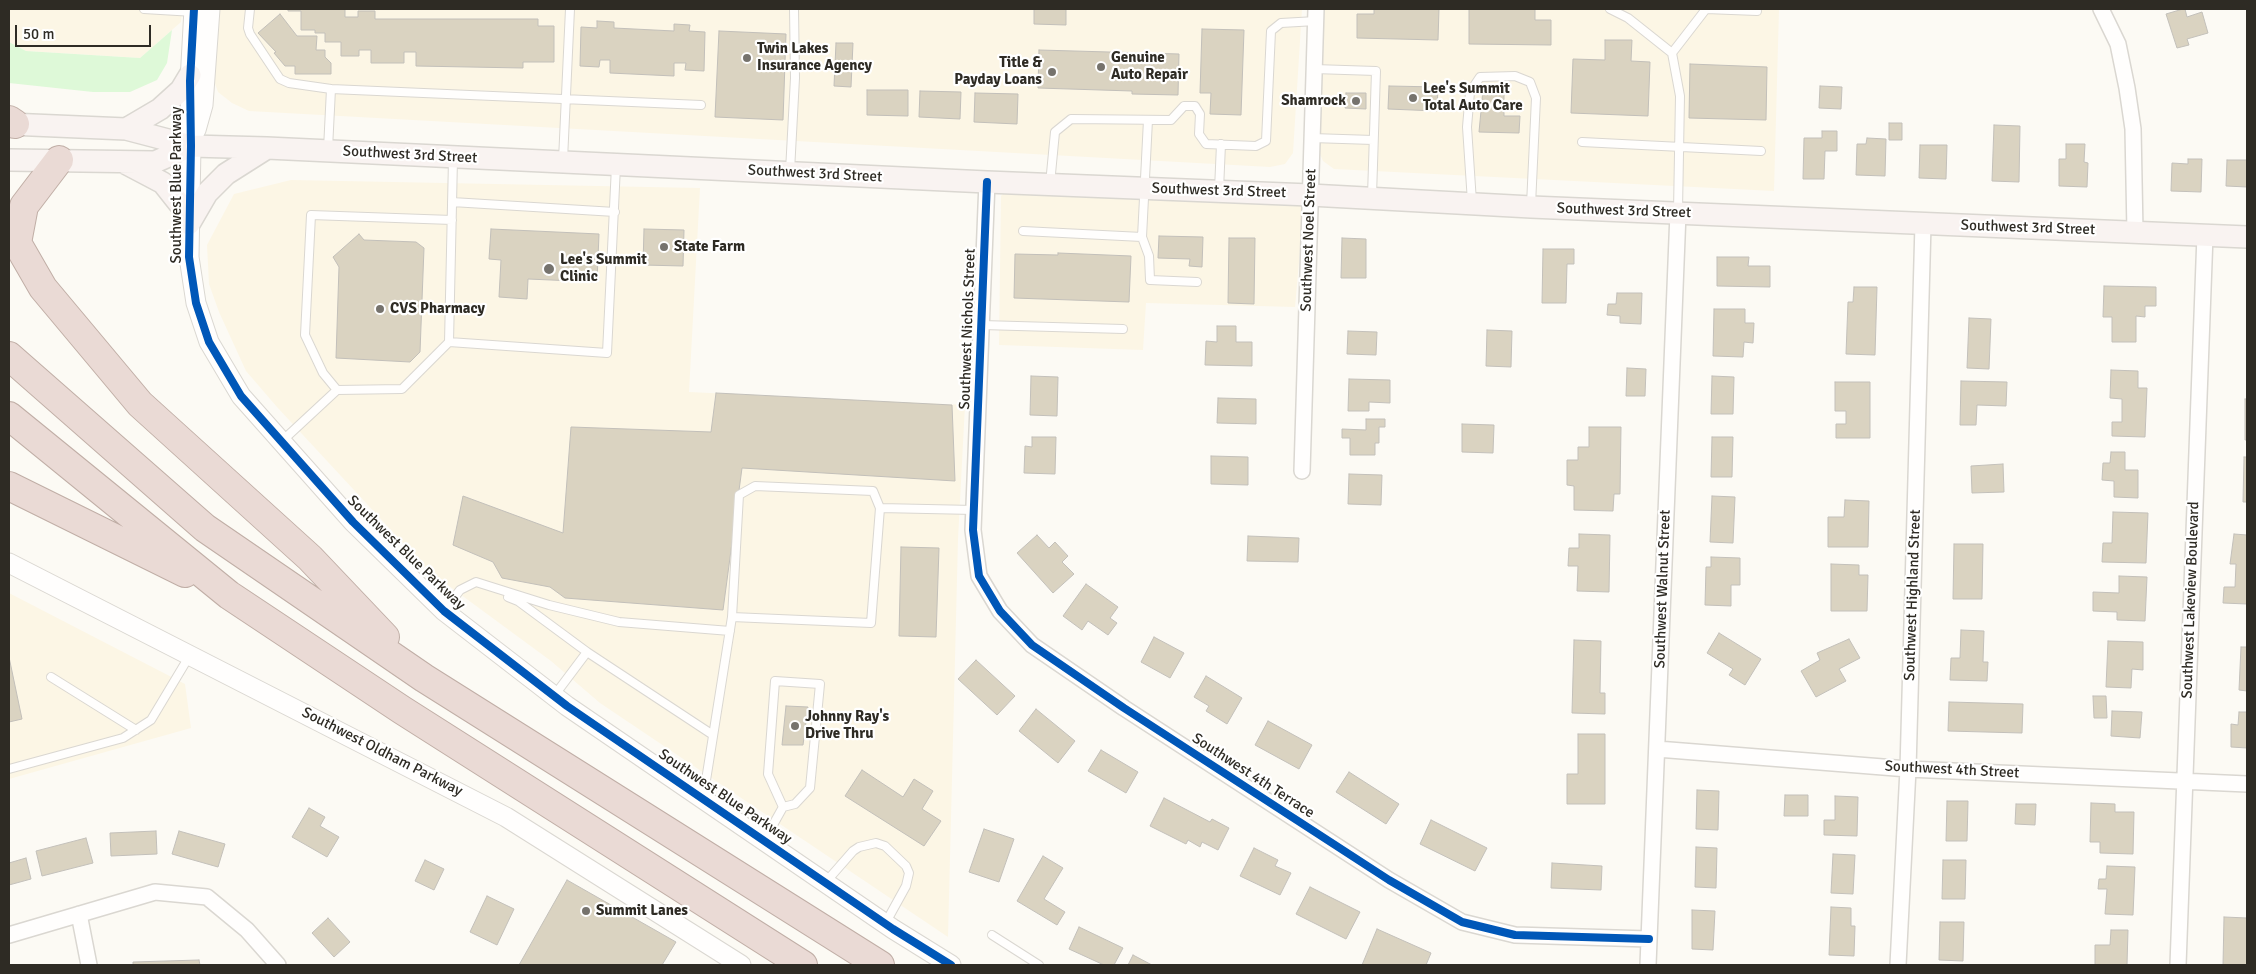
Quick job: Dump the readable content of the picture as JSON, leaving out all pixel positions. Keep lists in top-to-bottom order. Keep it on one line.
{"streets":{"main road":["Southwest 3rd Street"],"street":["Southwest Blue Parkway","Southwest Noel Street","Southwest Nichols Street","Southwest Walnut Street","Southwest Highland Street","Southwest Lakeview Boulevard","Southwest Oldham Parkway","Southwest 4th Street","Southwest 4th Terrace"]},"crossings":[["Southwest 3rd Street","Southwest Blue Parkway"],["Southwest 3rd Street","Southwest Noel Street"],["Southwest 3rd Street","Southwest Nichols Street"],["Southwest 3rd Street","Southwest Walnut Street"],["Southwest 3rd Street","Southwest Highland Street"],["Southwest 3rd Street","Southwest Lakeview Boulevard"],["Southwest Nichols Street","Southwest 4th Terrace"],["Southwest Walnut Street","Southwest 4th Street"],["Southwest Walnut Street","Southwest 4th Terrace"],["Southwest Highland Street","Southwest 4th Street"],["Southwest Lakeview Boulevard","Southwest 4th Street"]],"places":["Twin Lakes Insurance Agency","Genuine Auto Repair","Title & Payday Loans","Lee's Summit Total Auto Care","Shamrock","State Farm","Lee's Summit Clinic","CVS Pharmacy","Johnny Ray's Drive Thru","Summit Lanes"],"scale_bar":"50 m"}
